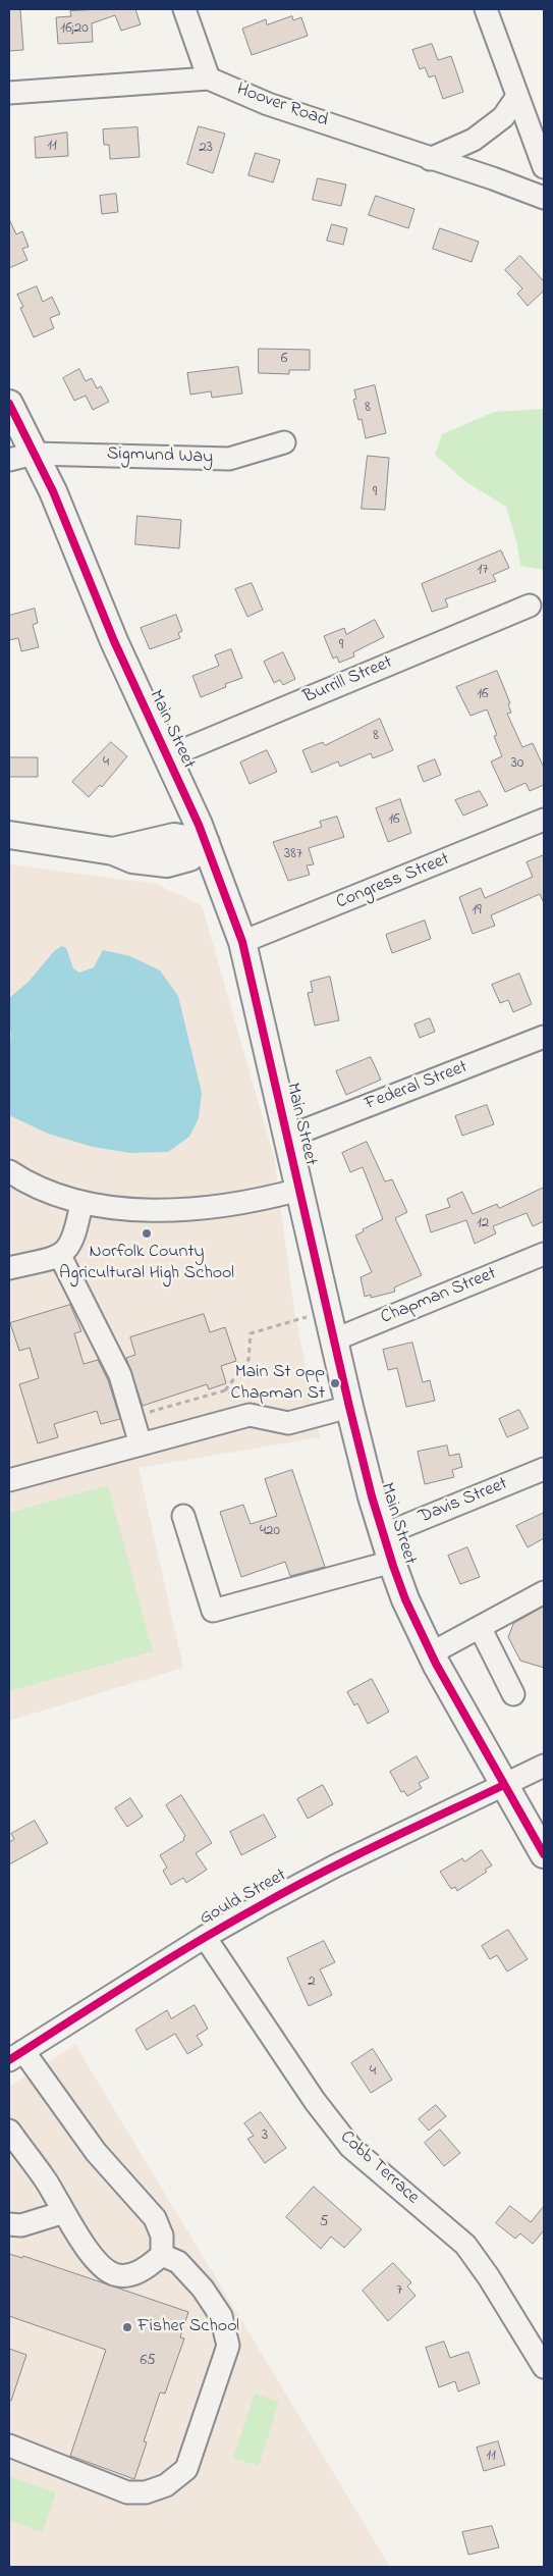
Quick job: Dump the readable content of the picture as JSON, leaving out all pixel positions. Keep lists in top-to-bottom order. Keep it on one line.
{"streets":{"main road":["Main Street"],"street":["Hoover Road","Sigmund Way","Burrill Street","Congress Street","Federal Street","Chapman Street","Davis Street","Gould Street","Cobb Terrace"]},"crossings":[["Sigmund Way","Main Street"],["Burrill Street","Main Street"],["Main Street","Congress Street"],["Main Street","Federal Street"],["Main Street","Chapman Street"],["Main Street","Davis Street"],["Main Street","Gould Street"],["Gould Street","Cobb Terrace"]],"places":["Norfolk County Agricultural High School","Main St opp Chapman St","Fisher School"],"house_numbers":["16;20","11","23","6","8","9","17","9","16","8","4","30","16","387","19","12","420","2","4","3","5","7","65","11"]}
